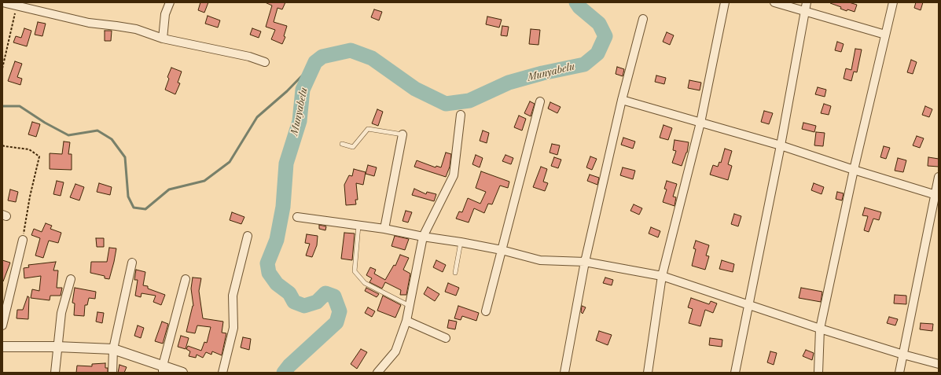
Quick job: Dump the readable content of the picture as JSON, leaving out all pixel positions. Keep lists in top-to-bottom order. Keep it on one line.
{"water":["Munyabelu"]}
